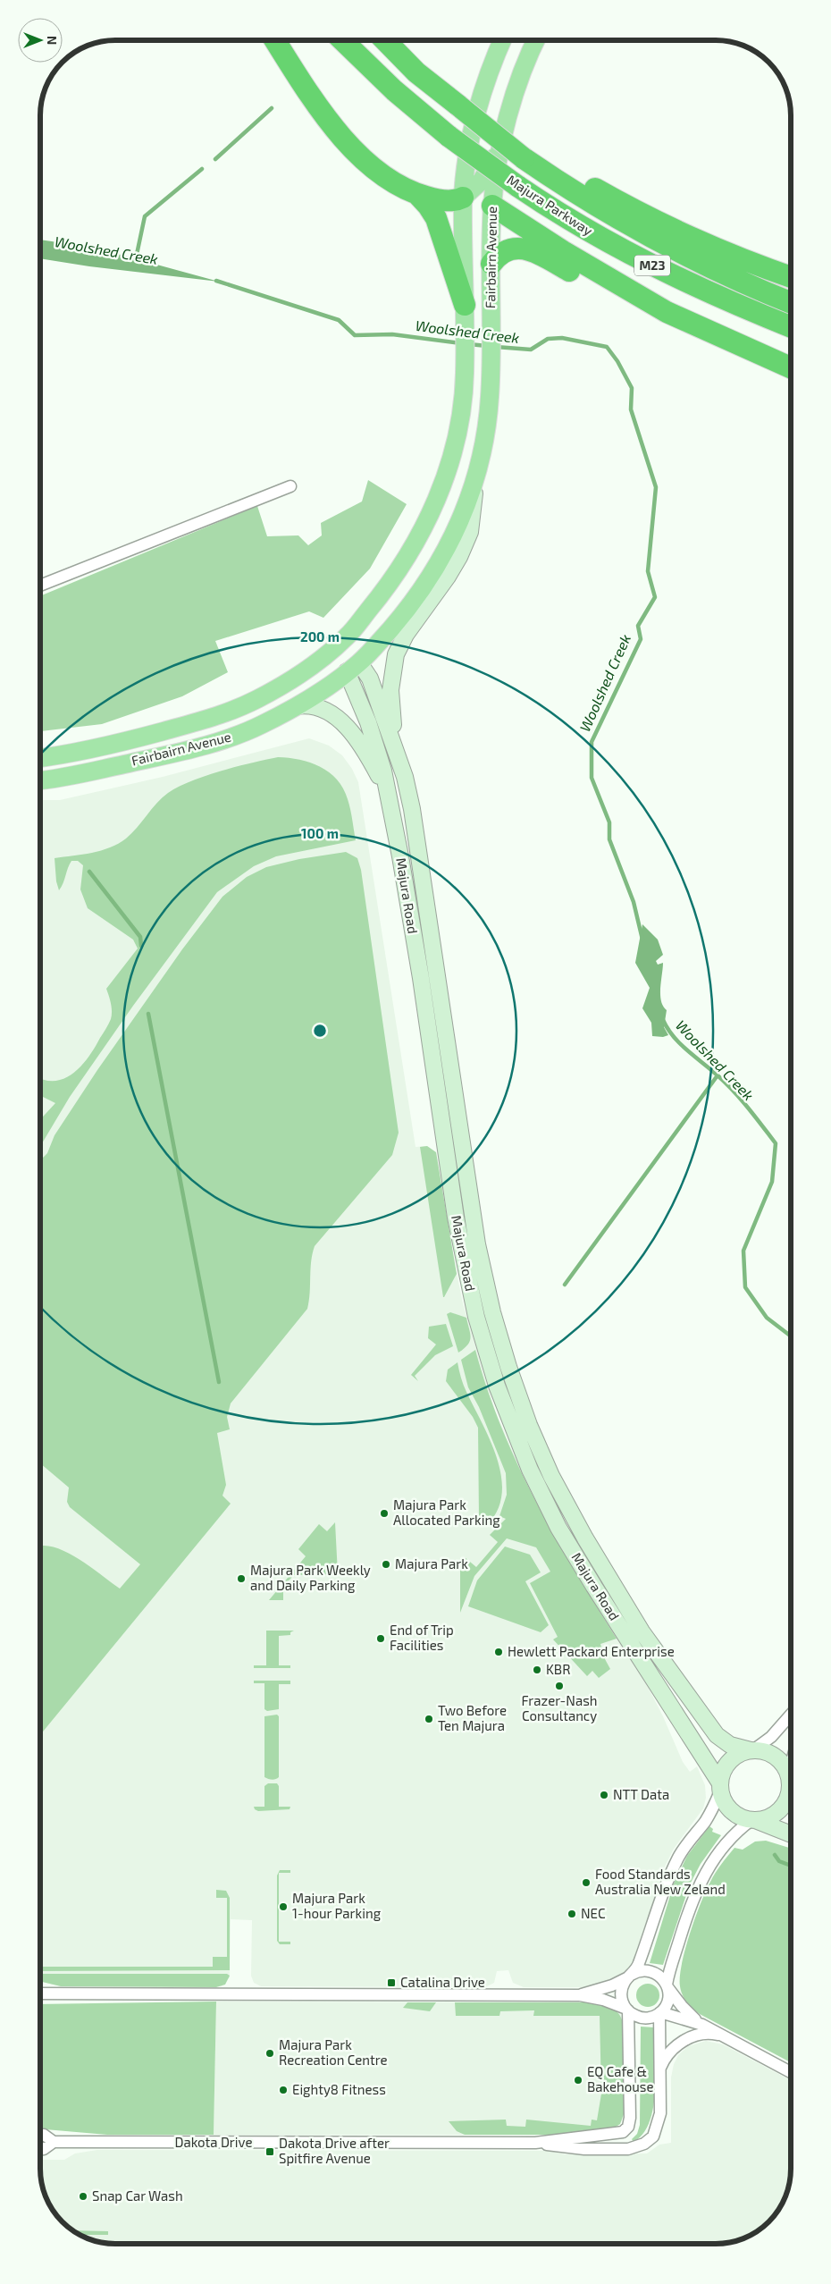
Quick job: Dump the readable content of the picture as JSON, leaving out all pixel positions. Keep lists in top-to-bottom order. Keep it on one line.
{"streets":{"highway":["Majura Parkway","M23"],"main road":["Fairbairn Avenue","Majura Road"],"street":["Dakota Drive"]},"crossings":[["Fairbairn Avenue","Majura Road"]],"water":["Woolshed Creek"],"places":{"other":["Majura Park Allocated Parking","Majura Park","Majura Park Weekly and Daily Parking","End of Trip Facilities","Hewlett Packard Enterprise","KBR","Frazer-Nash Consultancy","Two Before Ten Majura","NTT Data","Food Standards Australia New Zeland","Majura Park 1-hour Parking","NEC","Majura Park Recreation Centre","EQ Cafe & Bakehouse","Eighty8 Fitness","Snap Car Wash"],"transit":["Catalina Drive","Dakota Drive after Spitfire Avenue"]},"north":"right","rings":["200 m","100 m"]}
